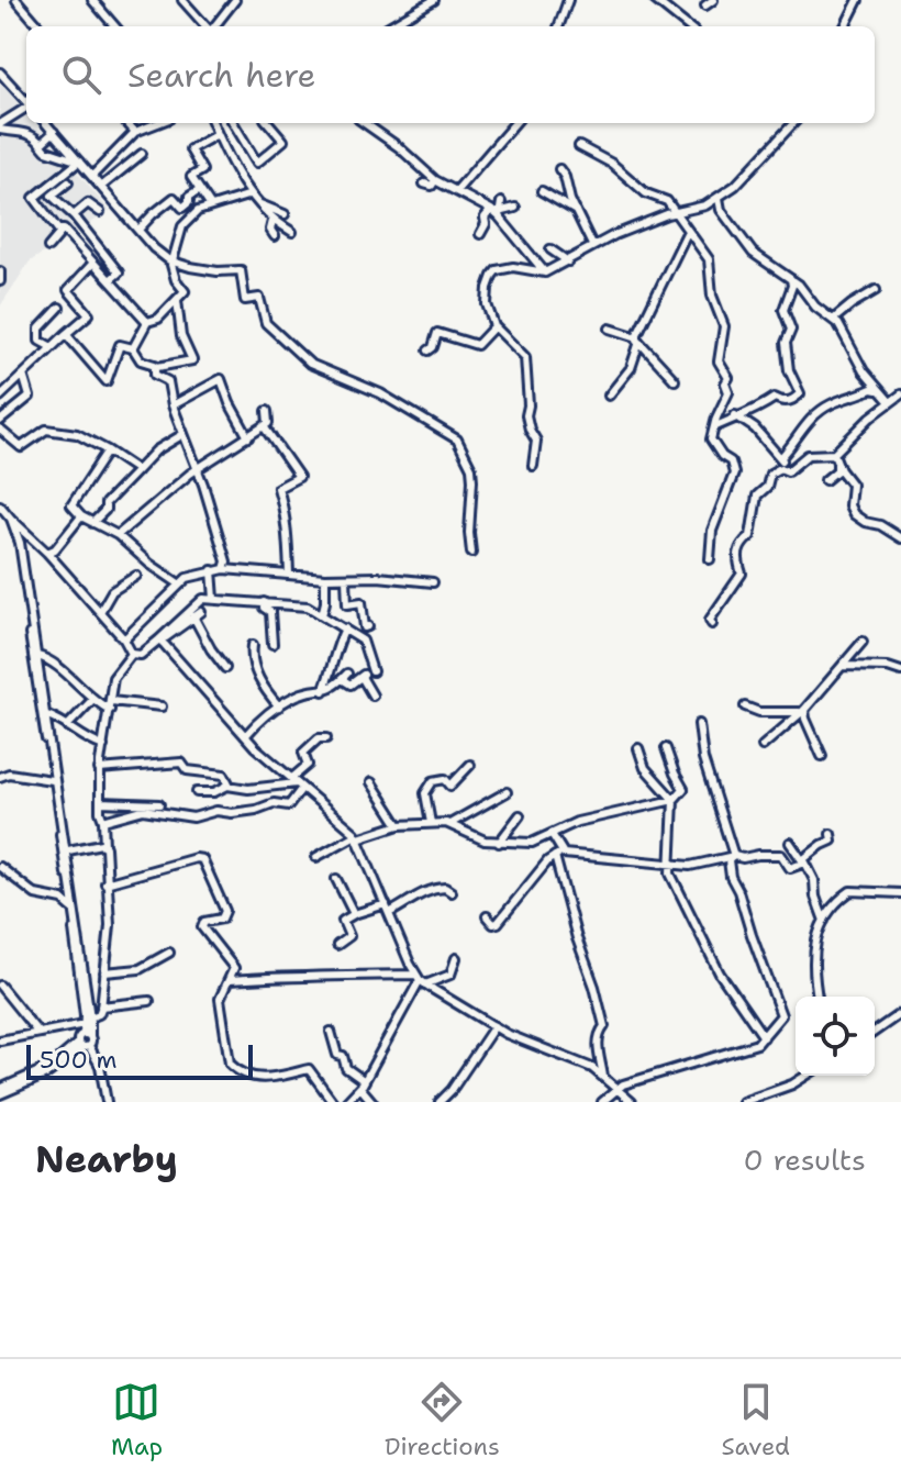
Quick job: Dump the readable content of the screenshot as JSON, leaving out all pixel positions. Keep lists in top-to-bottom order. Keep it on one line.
{"scale_bar":"500 m","page":{"search":"Search here","scale":"500 m","heading":["Nearby","0 results"],"nav":["Map","Directions","Saved"]}}
